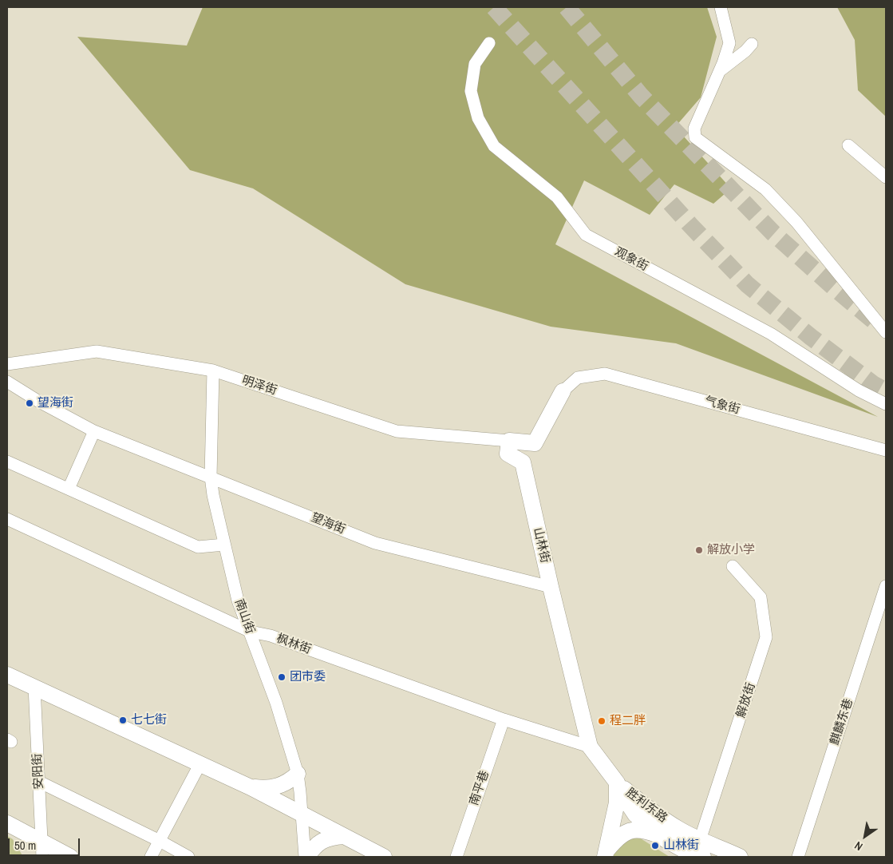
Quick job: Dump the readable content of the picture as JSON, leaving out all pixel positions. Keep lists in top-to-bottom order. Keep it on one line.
{"streets":{"main road":["山林街","胜利东路"],"street":["观象街","明泽街","气象街","望海街","南山街","枫林街","解放街","麒麟东巷","安阳街","南平巷"]},"crossings":[["明泽街","山林街"],["明泽街","南山街"],["望海街","山林街"],["望海街","南山街"],["山林街","枫林街"],["山林街","胜利东路"],["南山街","枫林街"],["枫林街","南平巷"],["解放街","胜利东路"]],"places":["望海街","解放小学","团市委","七七街","程二胖","山林街"],"scale_bar":"50 m","north":"bottom left"}
